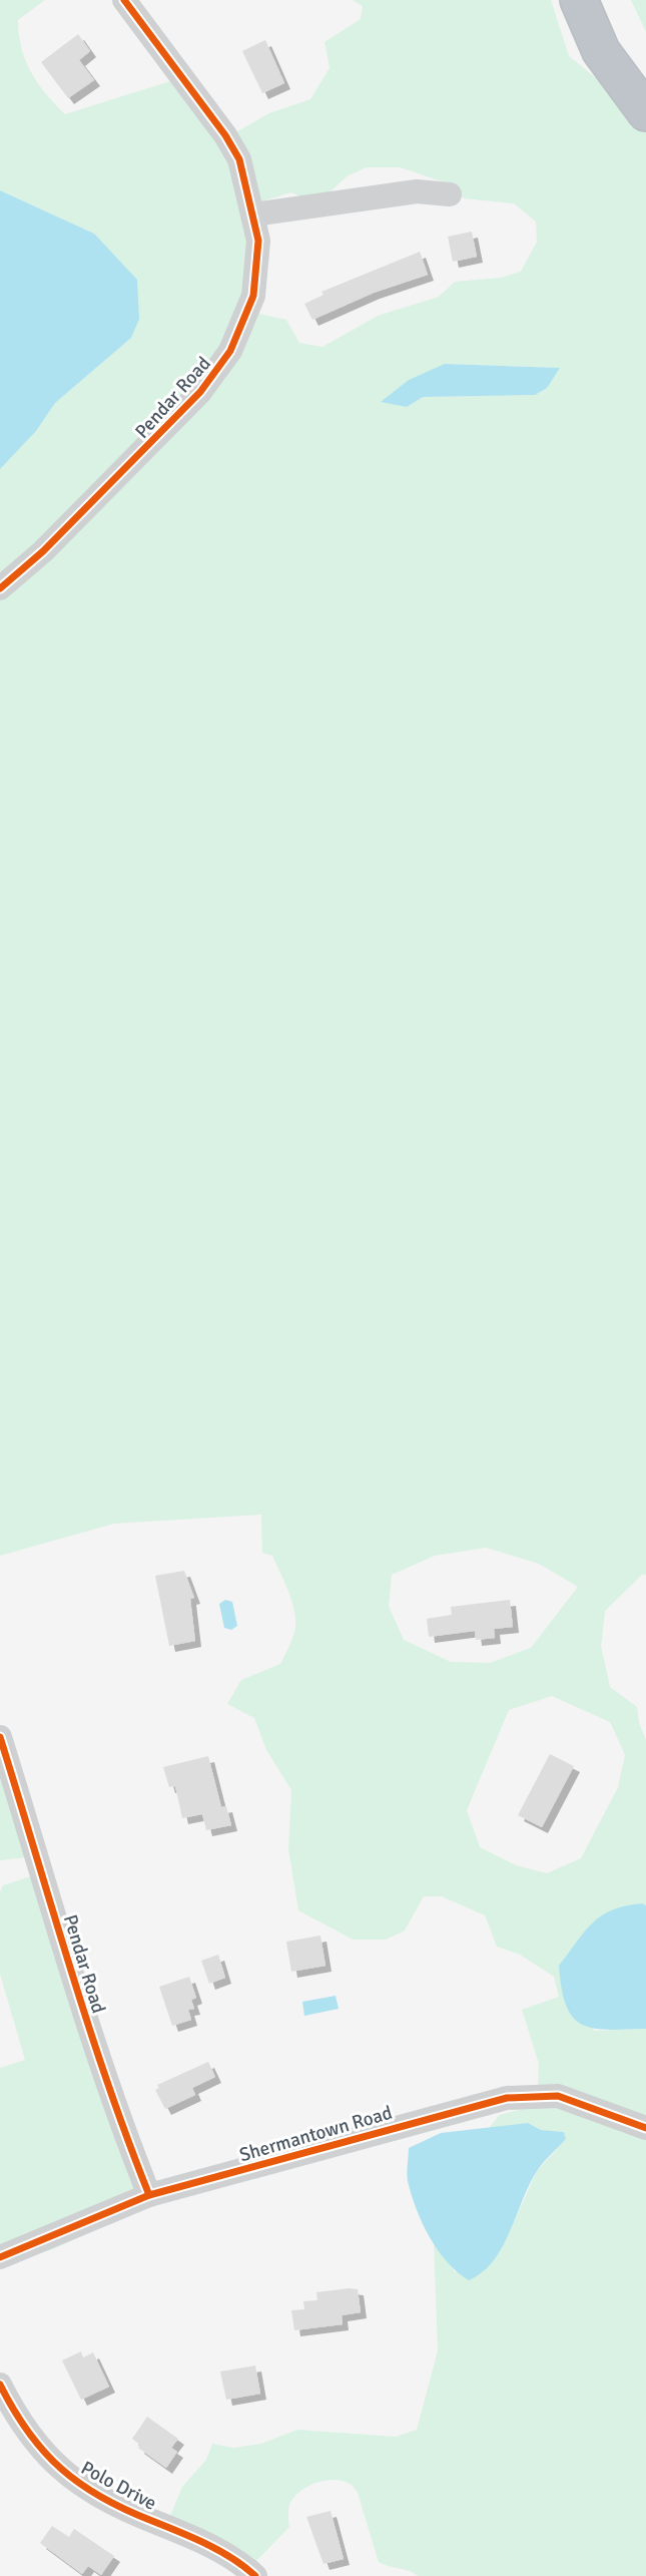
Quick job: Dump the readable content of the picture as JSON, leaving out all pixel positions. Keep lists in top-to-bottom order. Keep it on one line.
{"streets":{"street":["Pendar Road","Shermantown Road","Polo Drive"]},"crossings":[["Pendar Road","Shermantown Road"]]}
